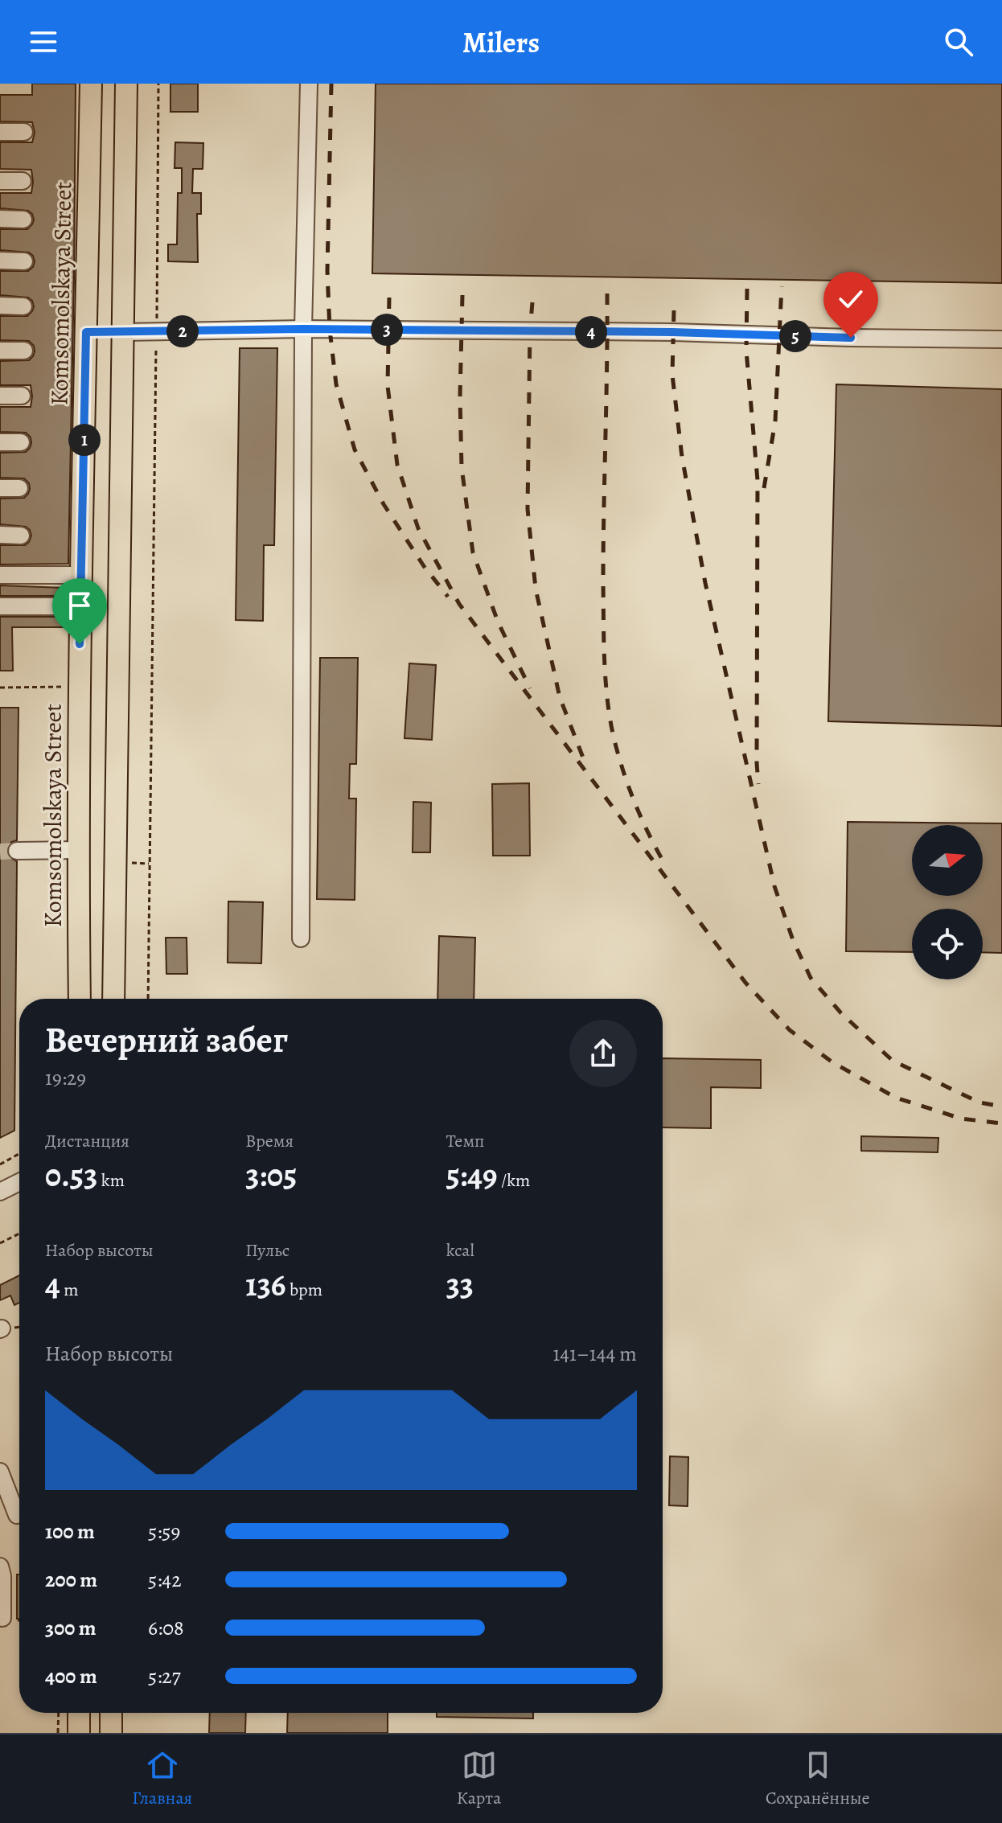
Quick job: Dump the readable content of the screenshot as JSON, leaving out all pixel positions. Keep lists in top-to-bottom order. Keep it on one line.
{"streets":{"main road":["Komsomolskaya Street"]},"north":"right","page":{"header":"Milers","pins":["3","2","4","5","1"],"heading":["Вечерний забег","19:29"],"stats":[["Дистанция","0.53 km"],["Время","3:05"],["Темп","5:49 /km"],["Набор высоты","4 m"],["Пульс","136 bpm"],["kcal","33"]],"chart":["Набор высоты","141–144 m"],"list":[{"name":"100 m","note":"5:59"},{"name":"200 m","note":"5:42"},{"name":"300 m","note":"6:08"},{"name":"400 m","note":"5:27"}],"tabs":["Главная","Карта","Сохранённые"]}}
